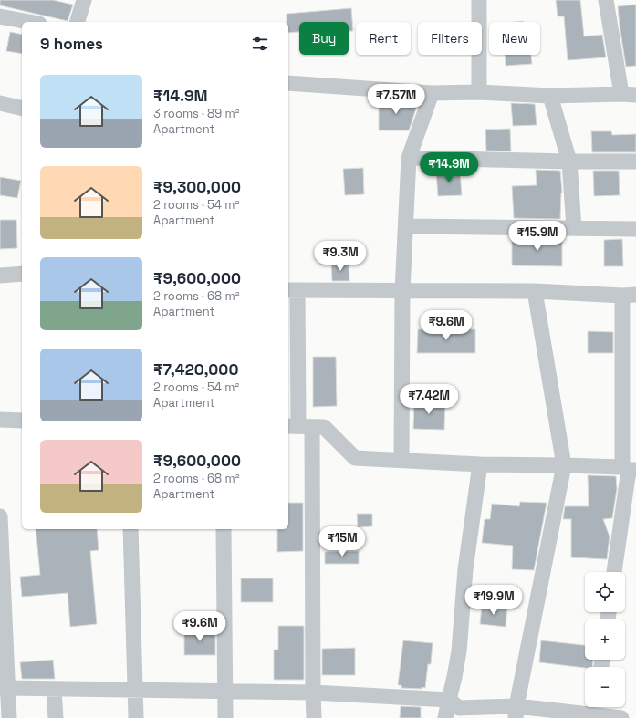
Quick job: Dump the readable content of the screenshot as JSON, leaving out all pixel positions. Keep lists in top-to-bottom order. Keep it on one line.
{"page":{"chip":["Buy","Rent","Filters","New"],"heading":"9 homes","list":[{"name":"₹14.9M","note":"3 rooms · 89 m² · Apartment"},{"name":"₹9,300,000","note":"2 rooms · 54 m² · Apartment"},{"name":"₹9,600,000","note":"2 rooms · 68 m² · Apartment"},{"name":"₹7,420,000","note":"2 rooms · 54 m² · Apartment"},{"name":"₹9,600,000","note":"2 rooms · 68 m² · Apartment"}],"price":["₹7.57M","₹14.9M","₹15.9M","₹9.3M","₹9.6M","₹7.42M","₹15M","₹19.9M","₹9.6M"],"map_buttons":["+","−"]}}
